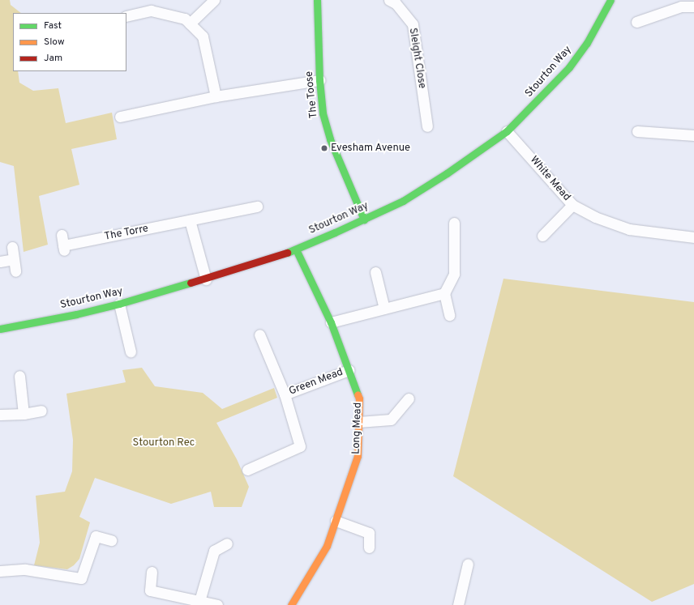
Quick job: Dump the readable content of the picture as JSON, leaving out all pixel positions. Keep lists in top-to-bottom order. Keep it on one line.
{"streets":{"street":["Sleight Close","Stourton Way","The Toose","White Mead","The Torre","Green Mead","Long Mead"]},"crossings":[["Stourton Way","The Toose"],["Stourton Way","White Mead"],["Stourton Way","Long Mead"],["Green Mead","Long Mead"]],"parks":["Stourton Rec"],"places":["Evesham Avenue"],"legend":["Fast","Slow","Jam"]}
